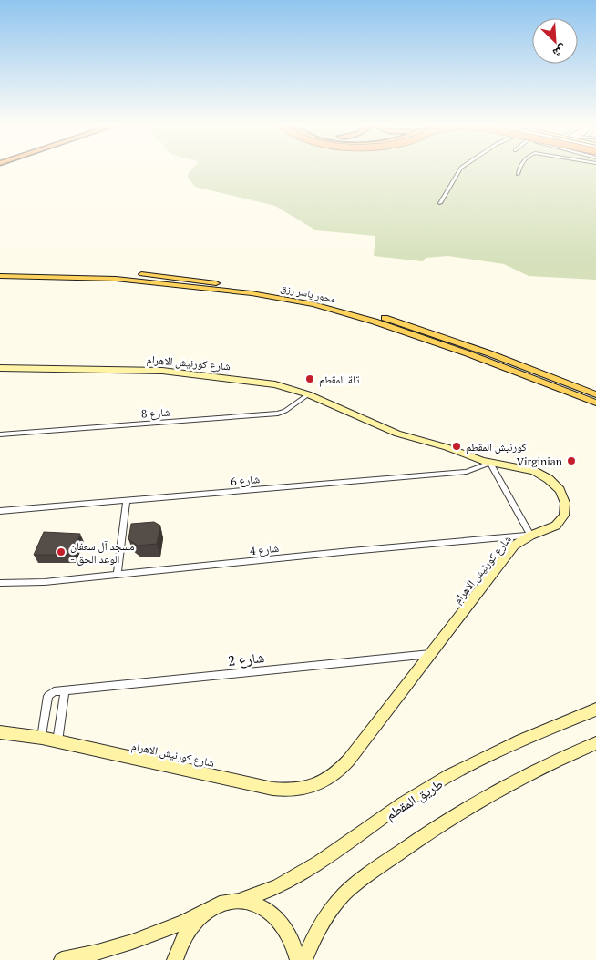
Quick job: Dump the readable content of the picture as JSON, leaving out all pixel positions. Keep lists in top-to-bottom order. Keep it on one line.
{"streets":{"main road":["محور ياسر رزق"],"street":["شارع كورنيش الاهرام","شارع 8","شارع 6","شارع 4","شارع 2","طريق المقطم"]},"crossings":[["شارع كورنيش الاهرام","شارع 8"],["شارع كورنيش الاهرام","شارع 6"],["شارع كورنيش الاهرام","شارع 4"],["شارع كورنيش الاهرام","شارع 2"]],"places":["تلة المقطم","كورنيش المقطم","Virginian","مسجد آل سعفان - الوعد الحق"],"north":"bottom right"}
